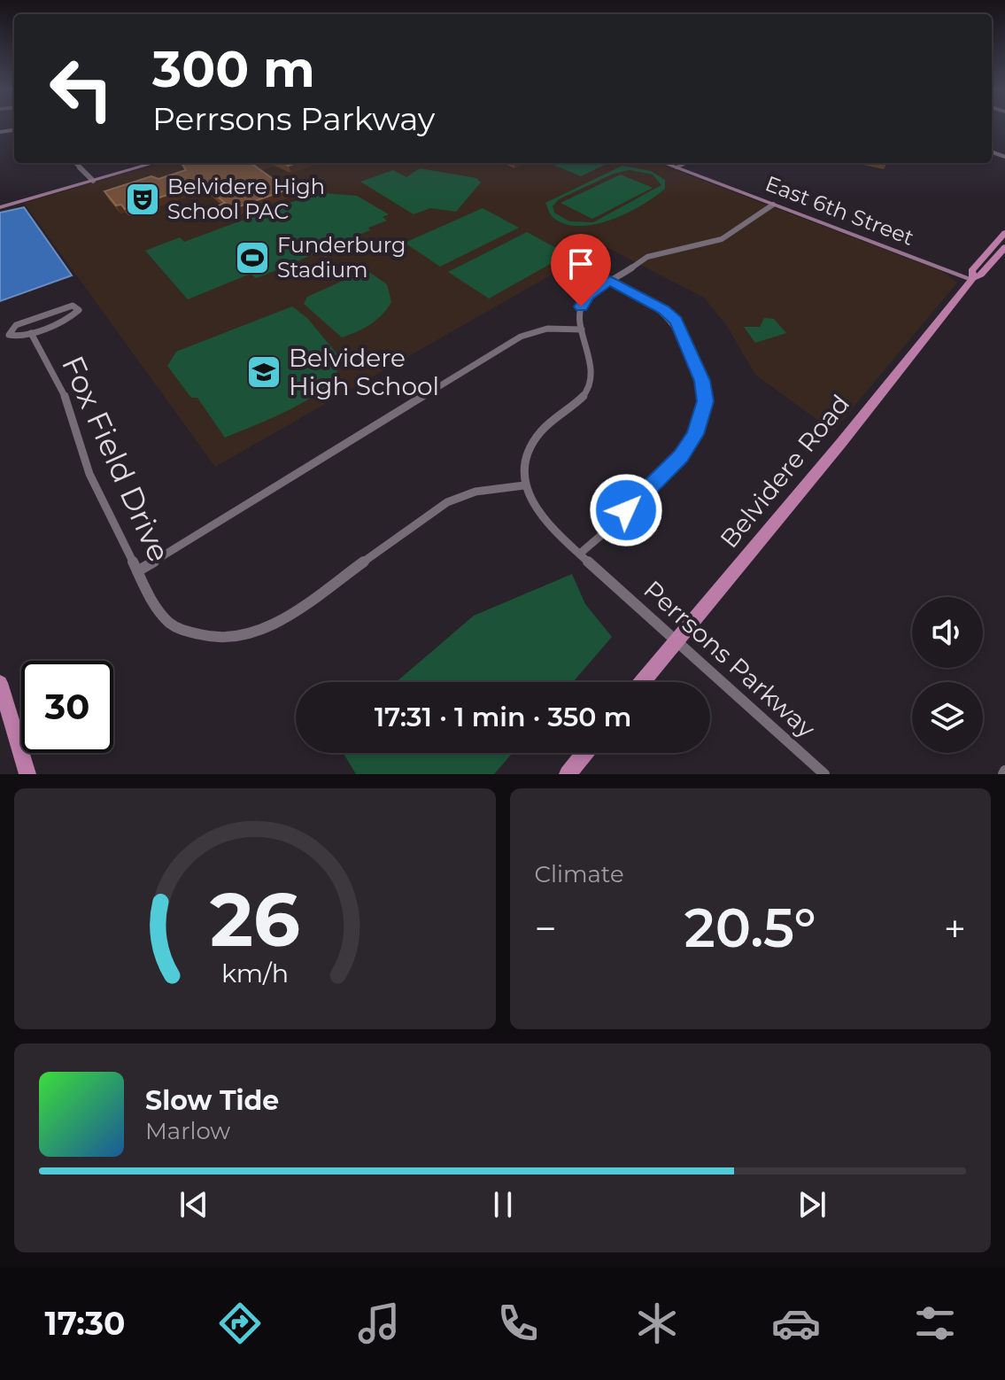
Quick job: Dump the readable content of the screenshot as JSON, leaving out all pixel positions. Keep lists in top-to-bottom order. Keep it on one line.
{"streets":{"main road":["Belvidere Road"],"street":["East 6th Street","Fox Field Drive","Perrsons Parkway"]},"crossings":[["East 6th Street","Belvidere Road"],["Fox Field Drive","Perrsons Parkway"],["Belvidere Road","Perrsons Parkway"]],"places":{"theatre":["Belvidere High School PAC"],"sports":["Funderburg Stadium"],"school or university":["Belvidere High School"]},"page":{"turn":["300 m","Perrsons Parkway"],"limit":"30","trip":"17:31 · 1 min · 350 m","tile":"Climate","heat":["−","20.5°","+"],"song":["Slow Tide","Marlow"],"tabs":"17:30","gauge":["26","km/h"]}}
